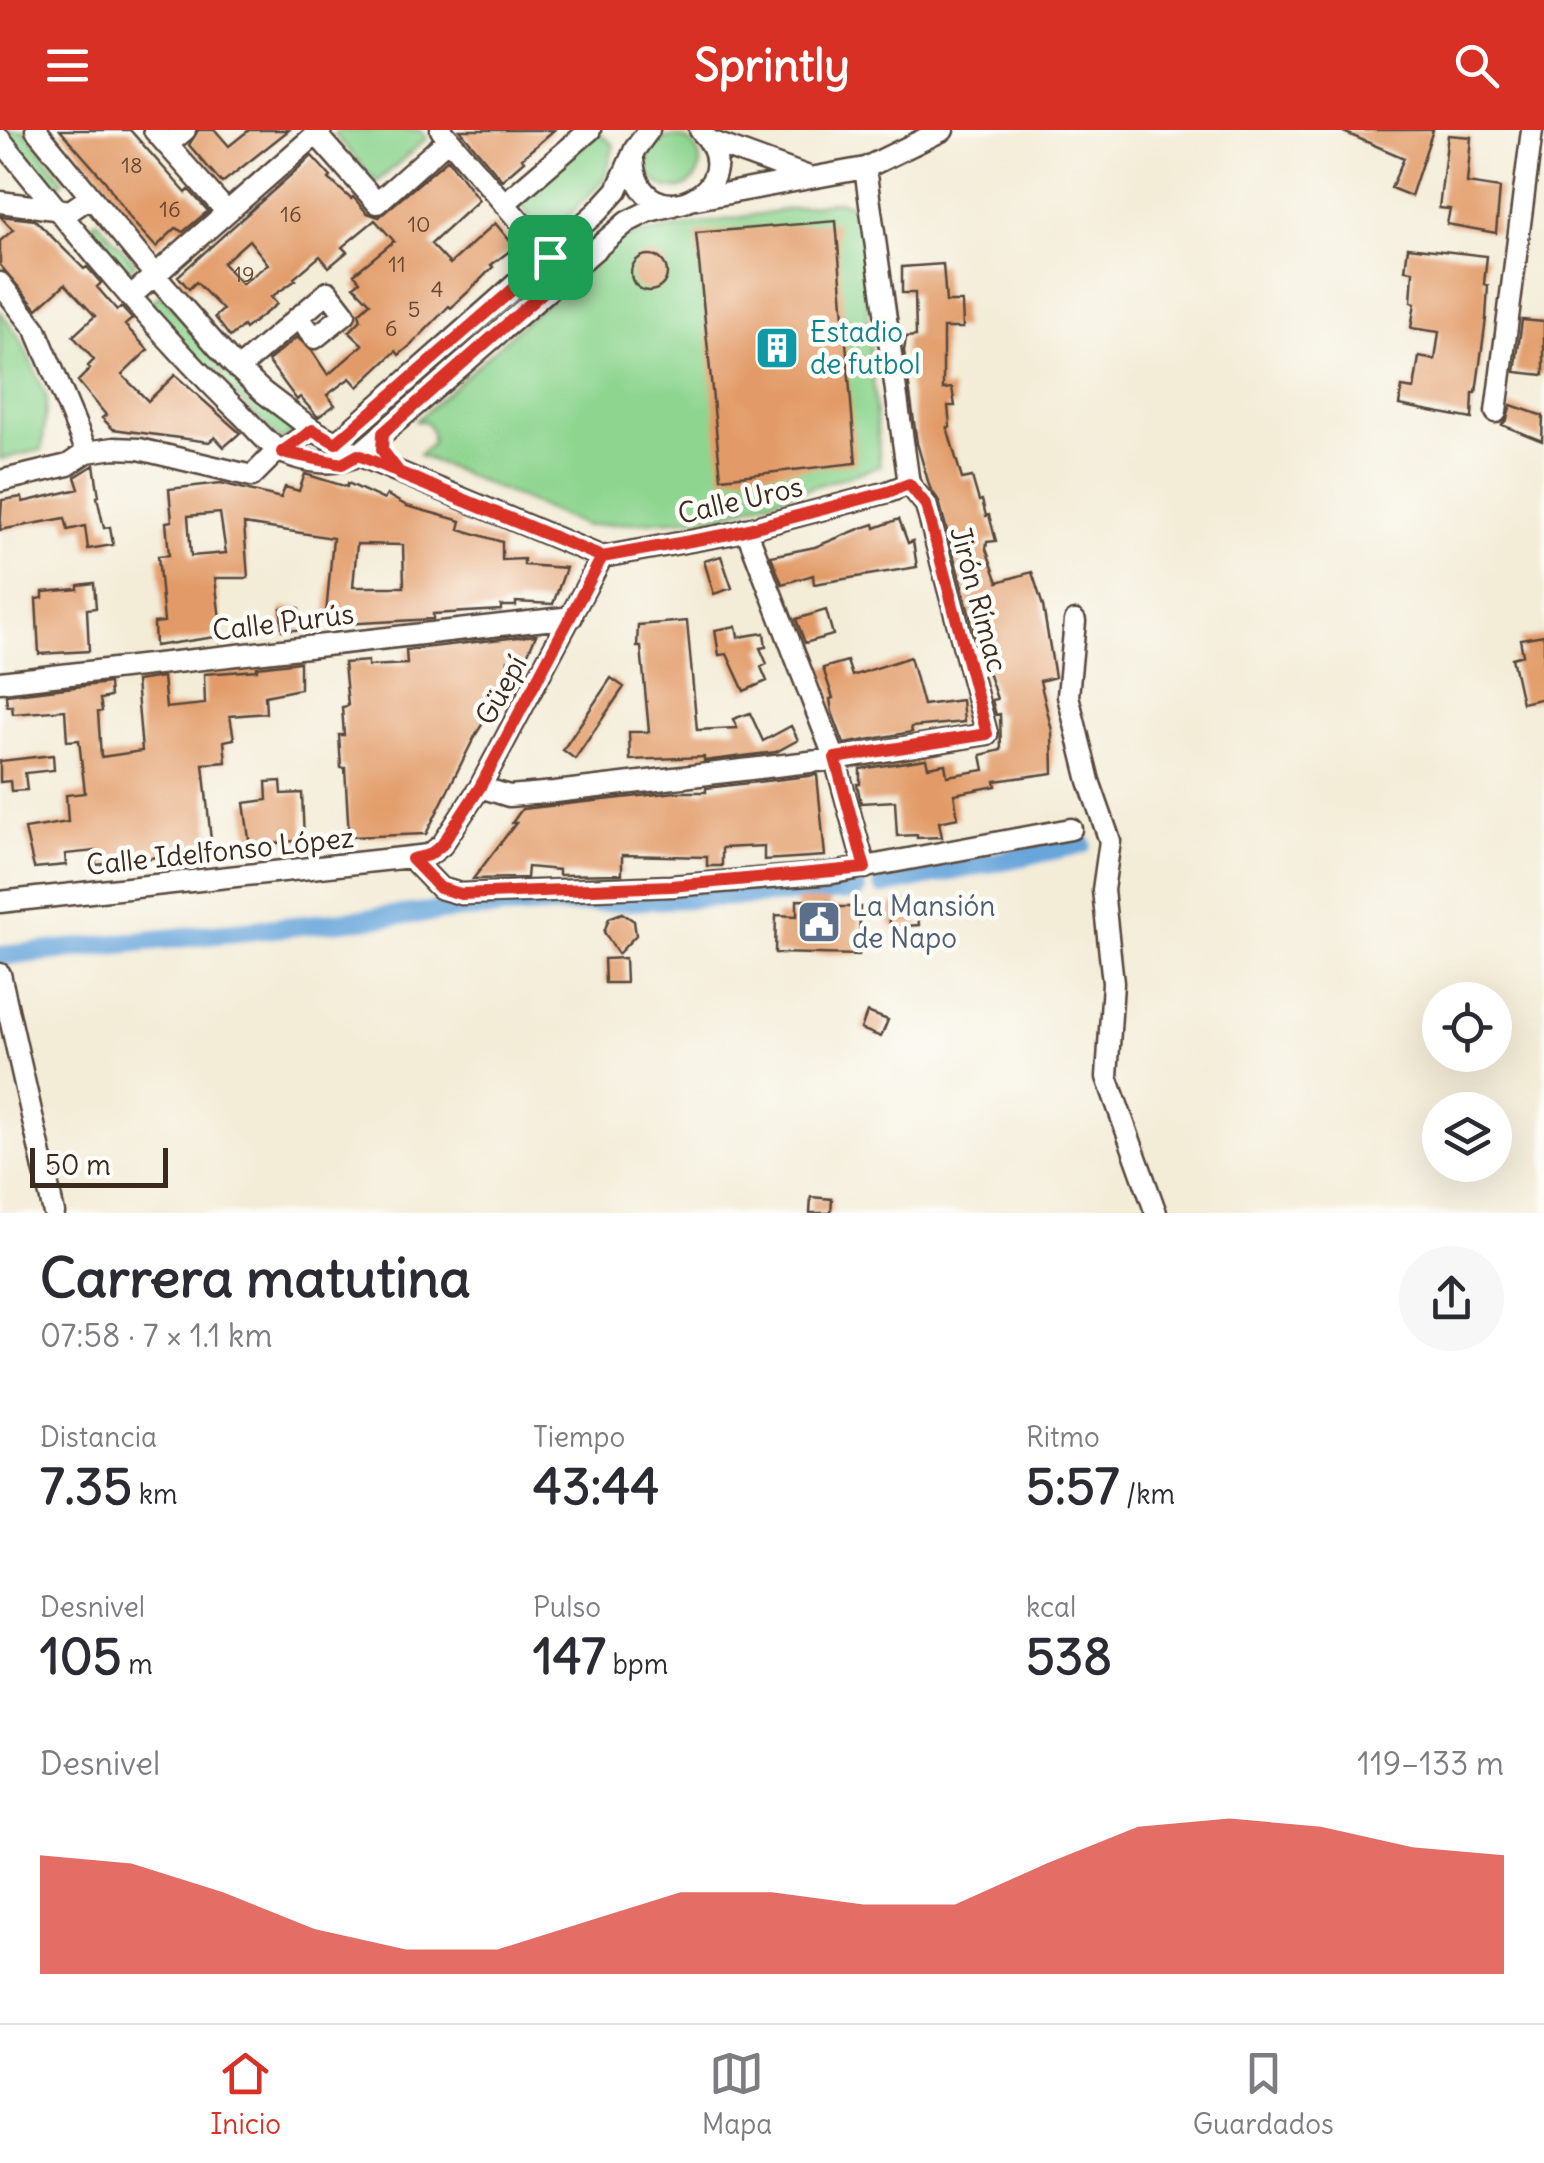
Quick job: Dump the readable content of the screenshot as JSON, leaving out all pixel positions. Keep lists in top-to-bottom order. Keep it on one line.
{"streets":{"street":["Calle Uros","Jirón Rímac","Calle Purús","Güepí","Calle Idelfonso López"]},"crossings":[["Calle Uros","Jirón Rímac"],["Calle Uros","Güepí"],["Calle Purús","Güepí"],["Güepí","Calle Idelfonso López"]],"places":{"building":["Estadio de futbol"],"public building":["La Mansión de Napo"]},"house_numbers":["18","16","16","10","11","19","4","5","6"],"scale_bar":"50 m","page":{"header":"Sprintly","scale":"50 m","heading":["Carrera matutina","07:58 · 7 × 1.1 km"],"stats":[["Distancia","7.35 km"],["Tiempo","43:44"],["Ritmo","5:57 /km"],["Desnivel","105 m"],["Pulso","147 bpm"],["kcal","538"]],"chart":["Desnivel","119–133 m"],"tabs":["Inicio","Mapa","Guardados"]}}
